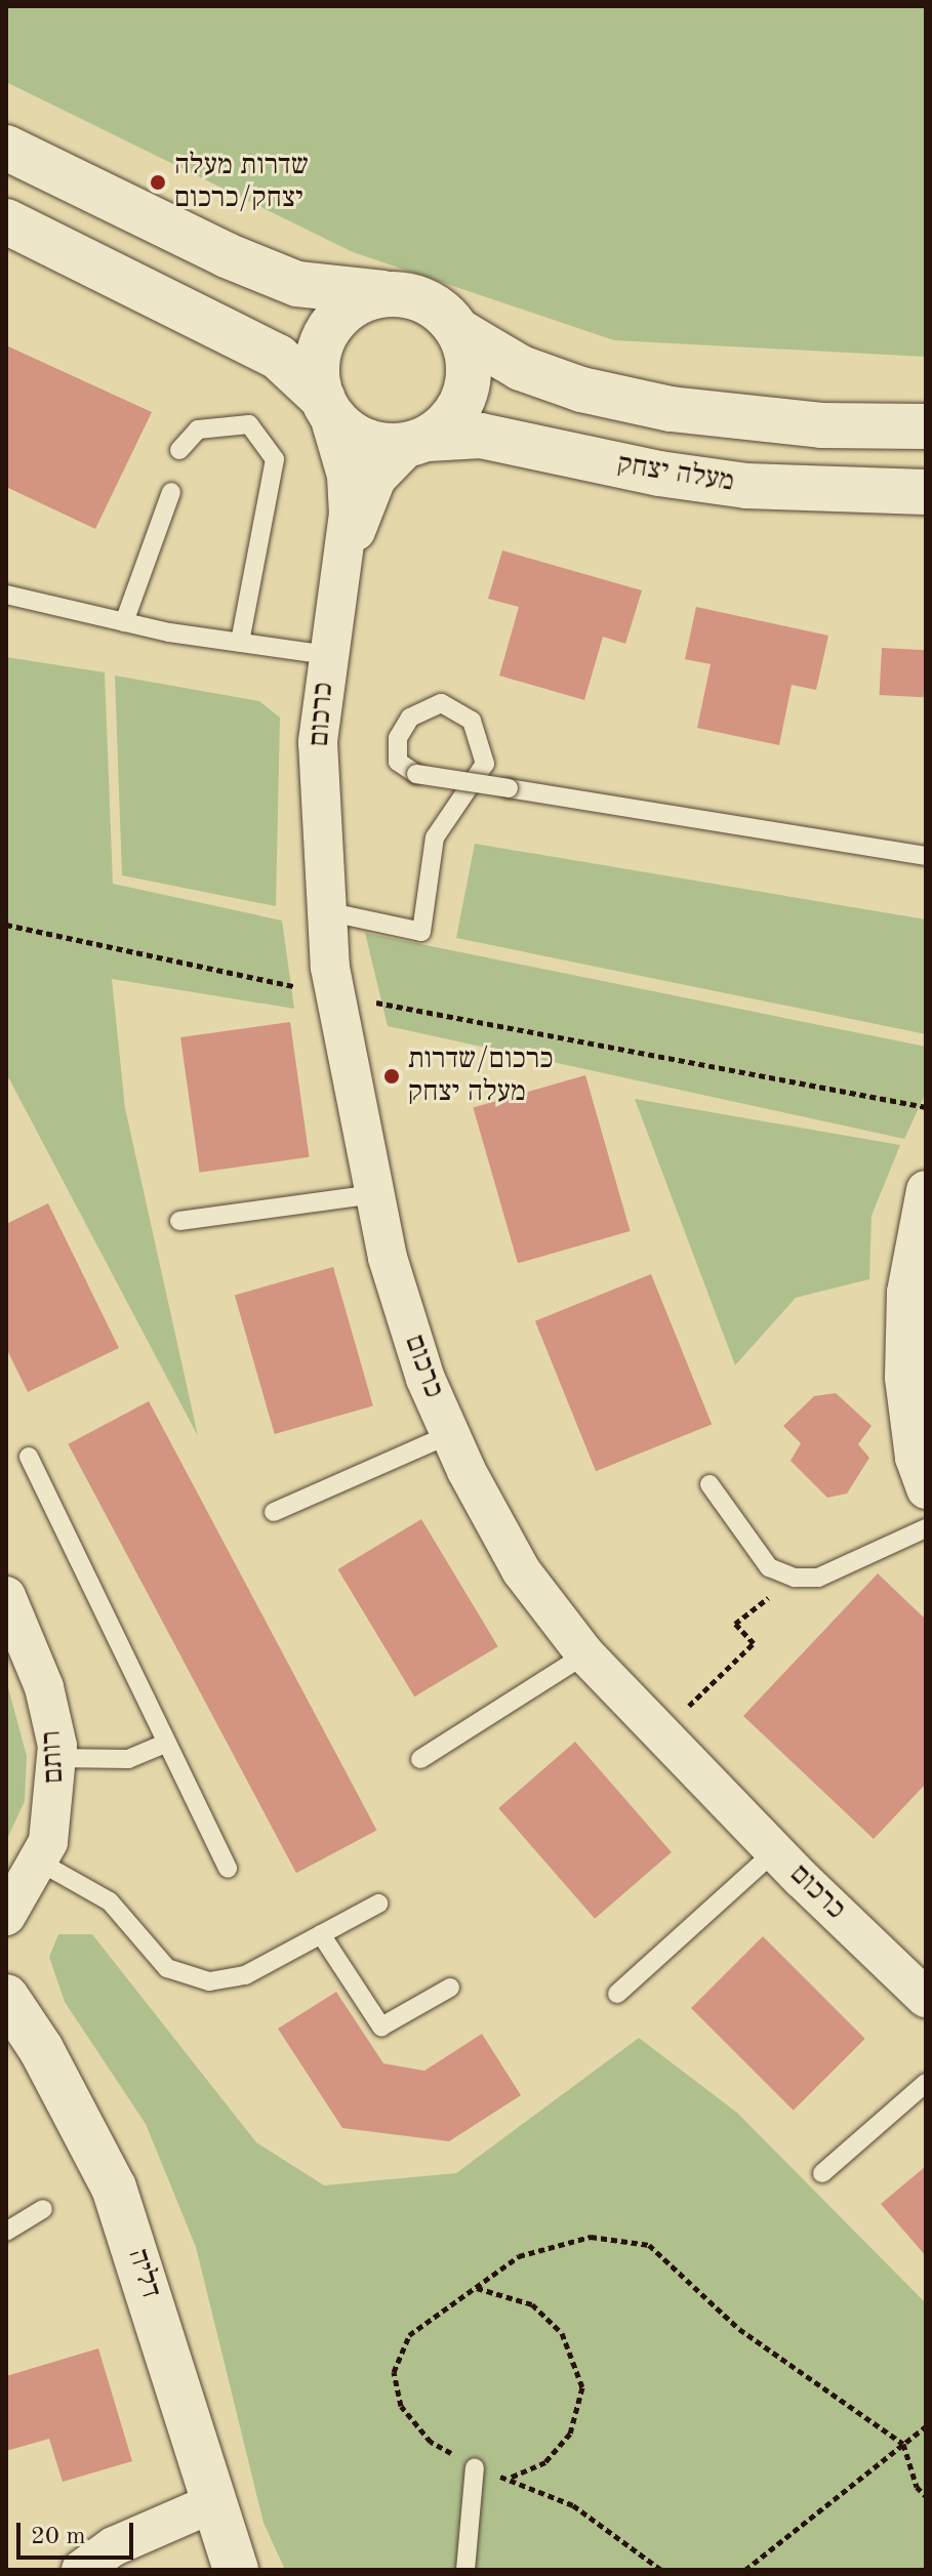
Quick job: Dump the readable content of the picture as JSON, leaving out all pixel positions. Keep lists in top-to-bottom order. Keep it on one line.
{"streets":{"street":["מעלה יצחק","כרכום","רותם","דליה"]},"crossings":[["מעלה יצחק","כרכום"]],"places":["שדרות מעלה יצחק/כרכום","כרכום/שדרות מעלה יצחק"],"scale_bar":"20 m"}
